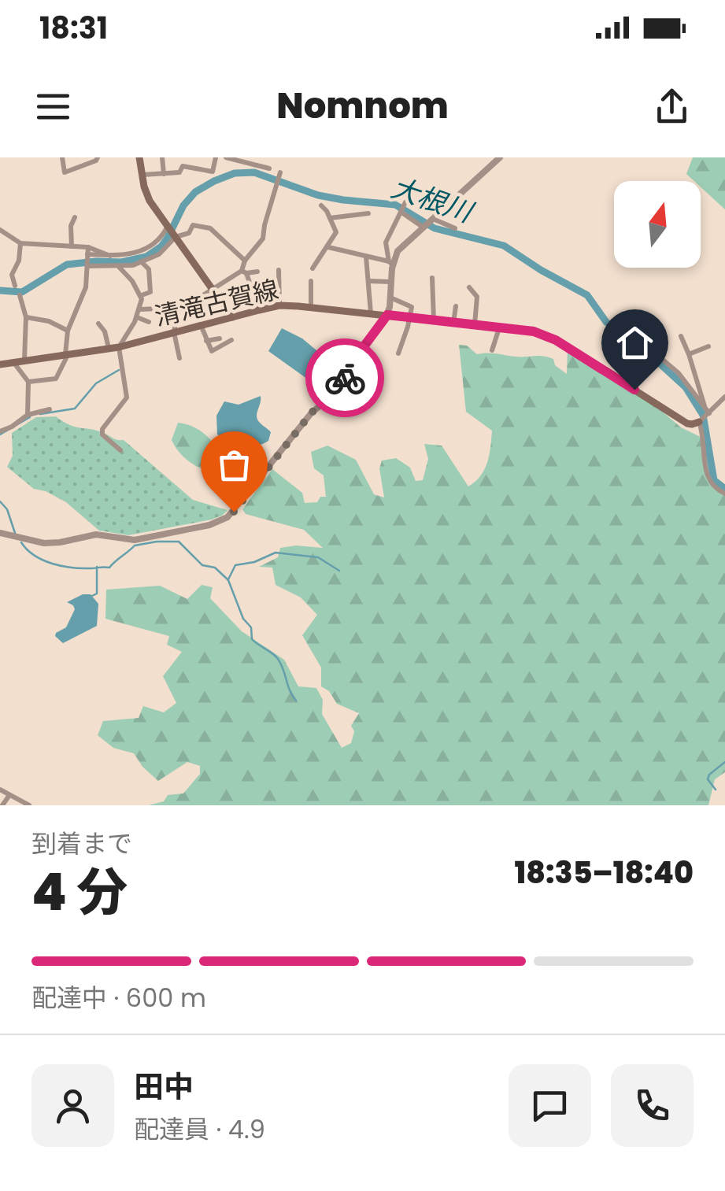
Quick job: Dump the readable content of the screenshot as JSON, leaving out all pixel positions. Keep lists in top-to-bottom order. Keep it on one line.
{"streets":{"main road":["清滝古賀線"]},"water":["大根川"],"north":"top","page":{"status":"18:31","header":"Nomnom","heading":["4 分","到着まで","18:35–18:40"],"panel":["田中","配達員 · 4.9"],"bar":"配達中 · 600 m"}}
